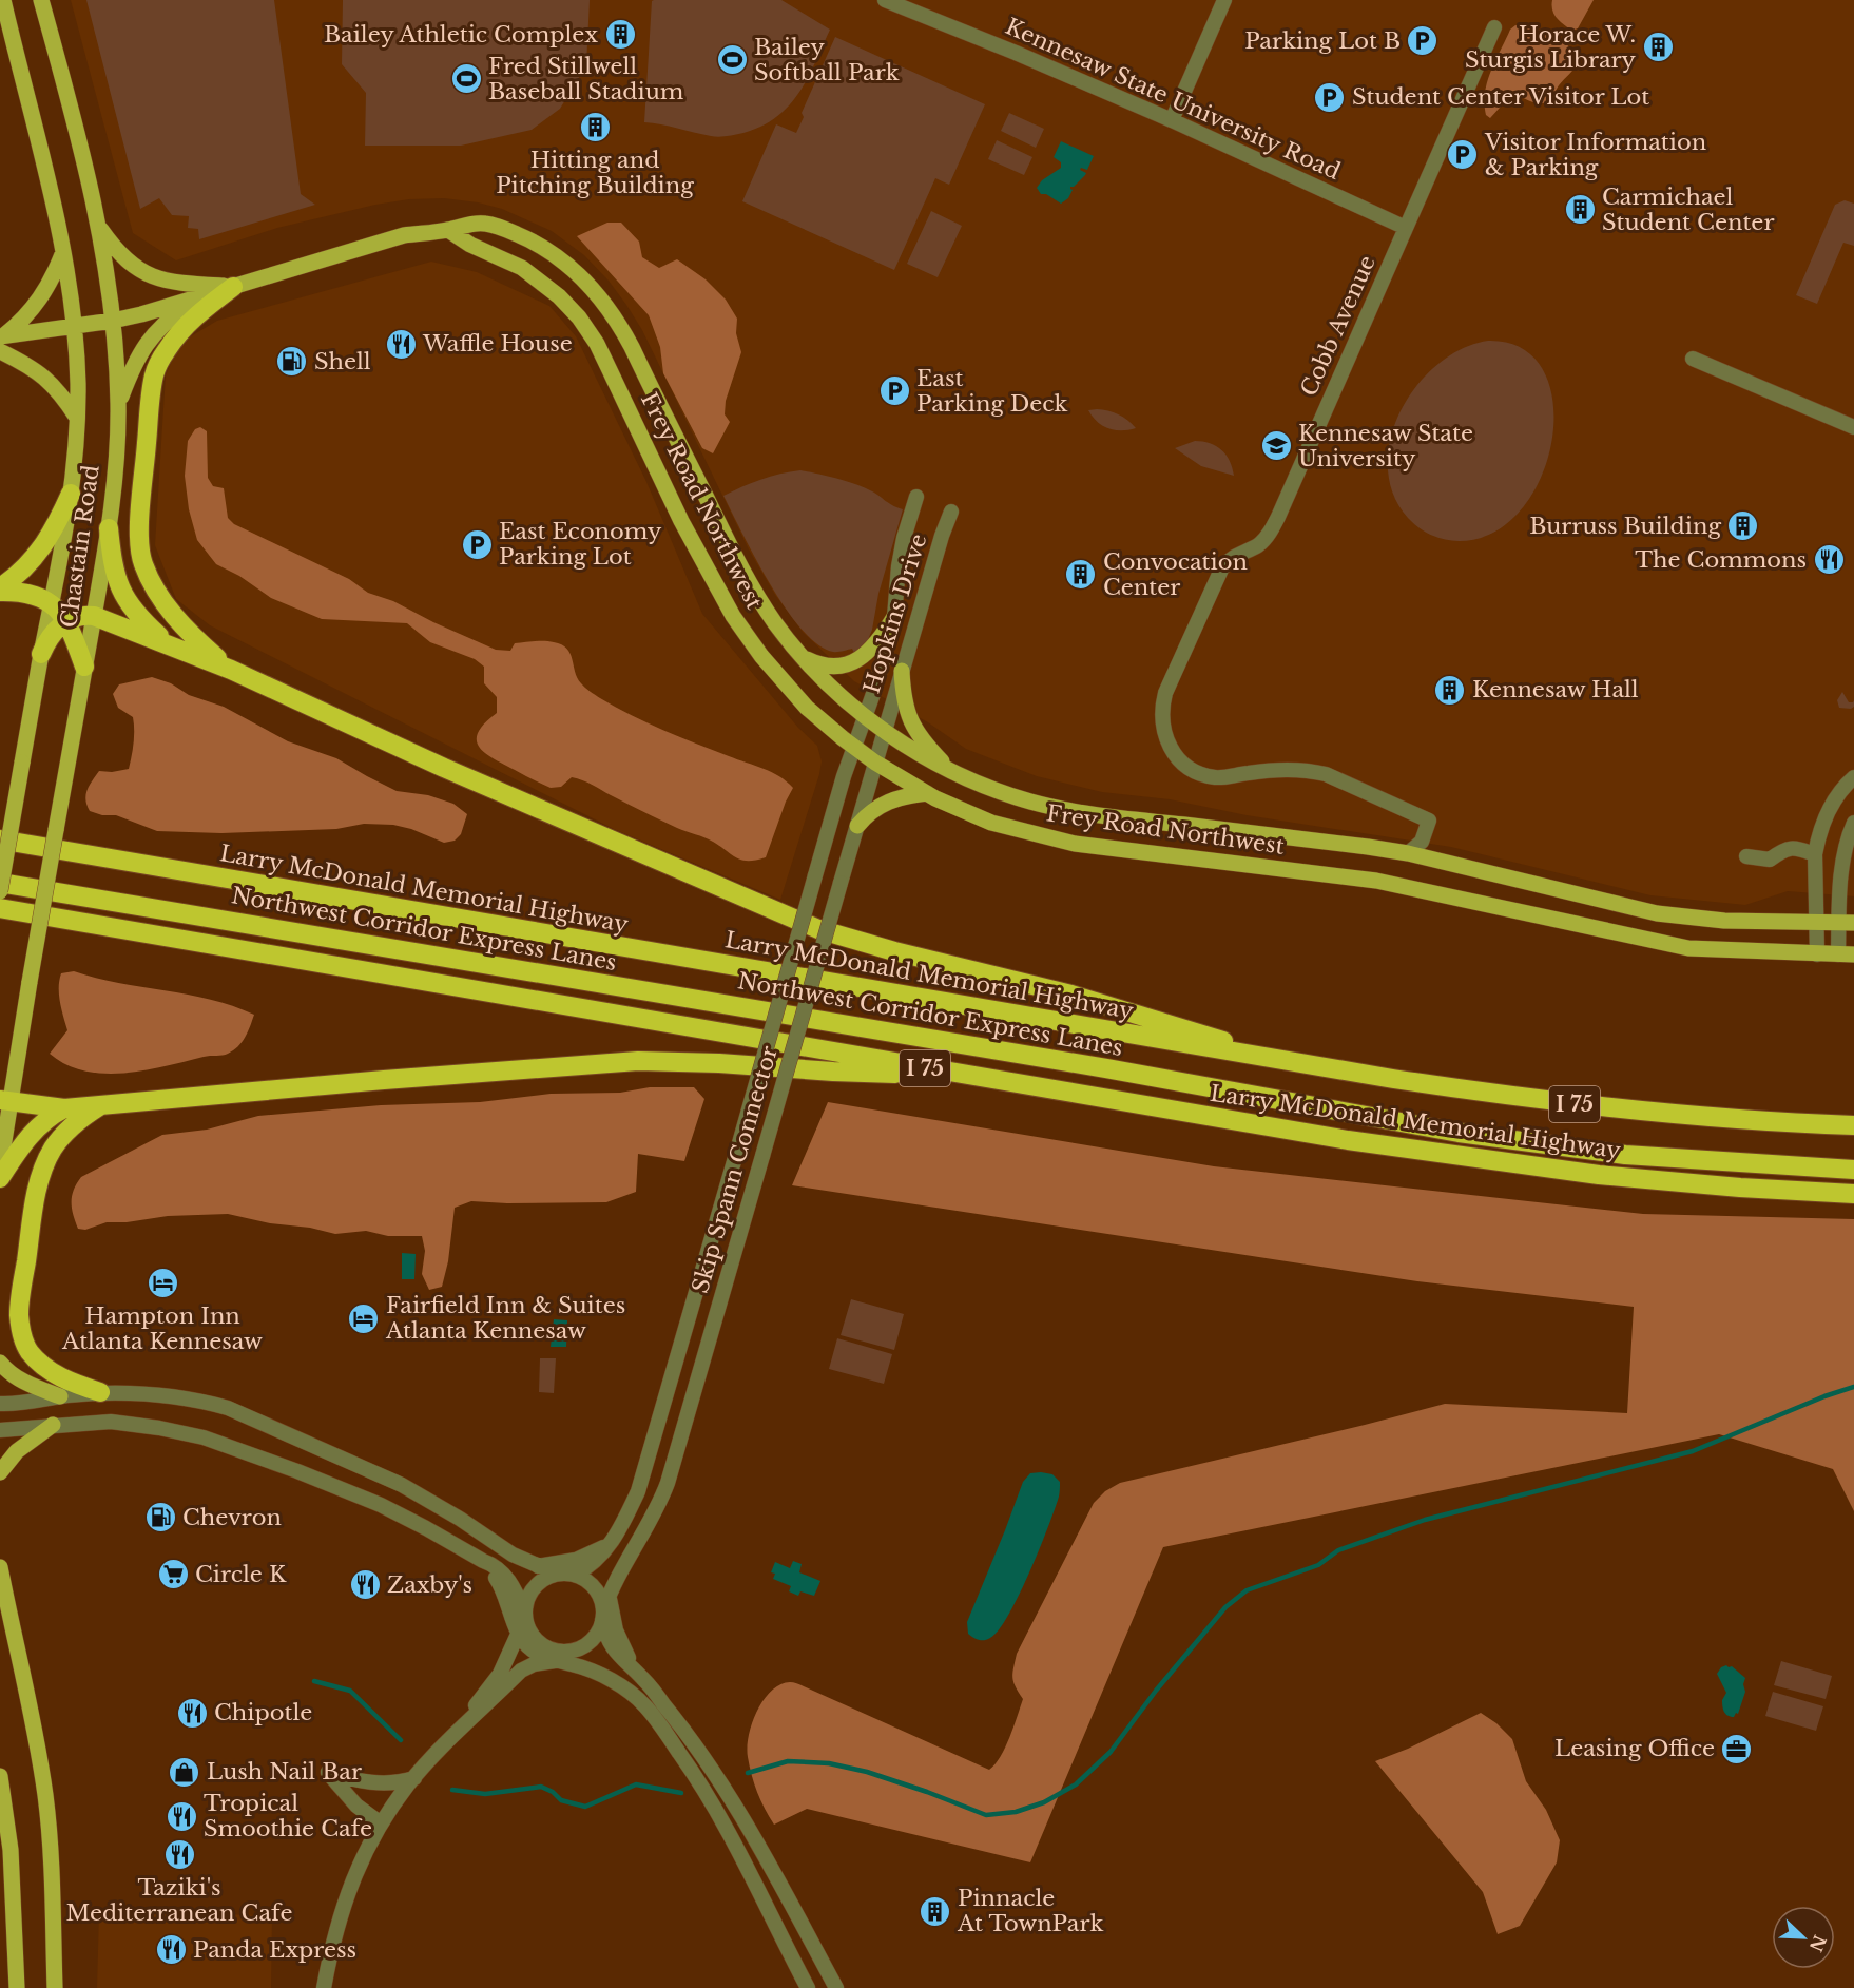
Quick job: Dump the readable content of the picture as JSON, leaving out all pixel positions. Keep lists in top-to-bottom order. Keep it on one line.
{"streets":{"highway":["Larry McDonald Memorial Highway","Northwest Corridor Express Lanes","I 75"],"main road":["Frey Road Northwest","Chastain Road"],"street":["Kennesaw State University Road","Cobb Avenue","Hopkins Drive","Skip Spann Connector"]},"crossings":[["Kennesaw State University Road","Cobb Avenue"],["Cobb Avenue","Frey Road Northwest"],["Frey Road Northwest","Chastain Road"],["Frey Road Northwest","Hopkins Drive"],["Frey Road Northwest","Skip Spann Connector"],["Hopkins Drive","Skip Spann Connector"]],"places":{"building":["Bailey Athletic Complex","Horace W. Sturgis Library","Hitting and Pitching Building","Carmichael Student Center","Burruss Building","Convocation Center","Kennesaw Hall","Pinnacle At TownPark"],"parking":["Parking Lot B","Student Center Visitor Lot","Visitor Information & Parking","East Parking Deck","East Economy Parking Lot"],"sports":["Bailey Softball Park","Fred Stillwell Baseball Stadium"],"restaurant":["Waffle House","The Commons","Zaxby's","Chipotle","Tropical Smoothie Cafe","Taziki's Mediterranean Cafe","Panda Express"],"fuel station":["Shell","Chevron"],"school or university":["Kennesaw State University"],"hotel":["Hampton Inn Atlanta Kennesaw","Fairfield Inn & Suites Atlanta Kennesaw"],"supermarket":["Circle K"],"office":["Leasing Office"],"shop":["Lush Nail Bar"]},"north":"bottom right"}
